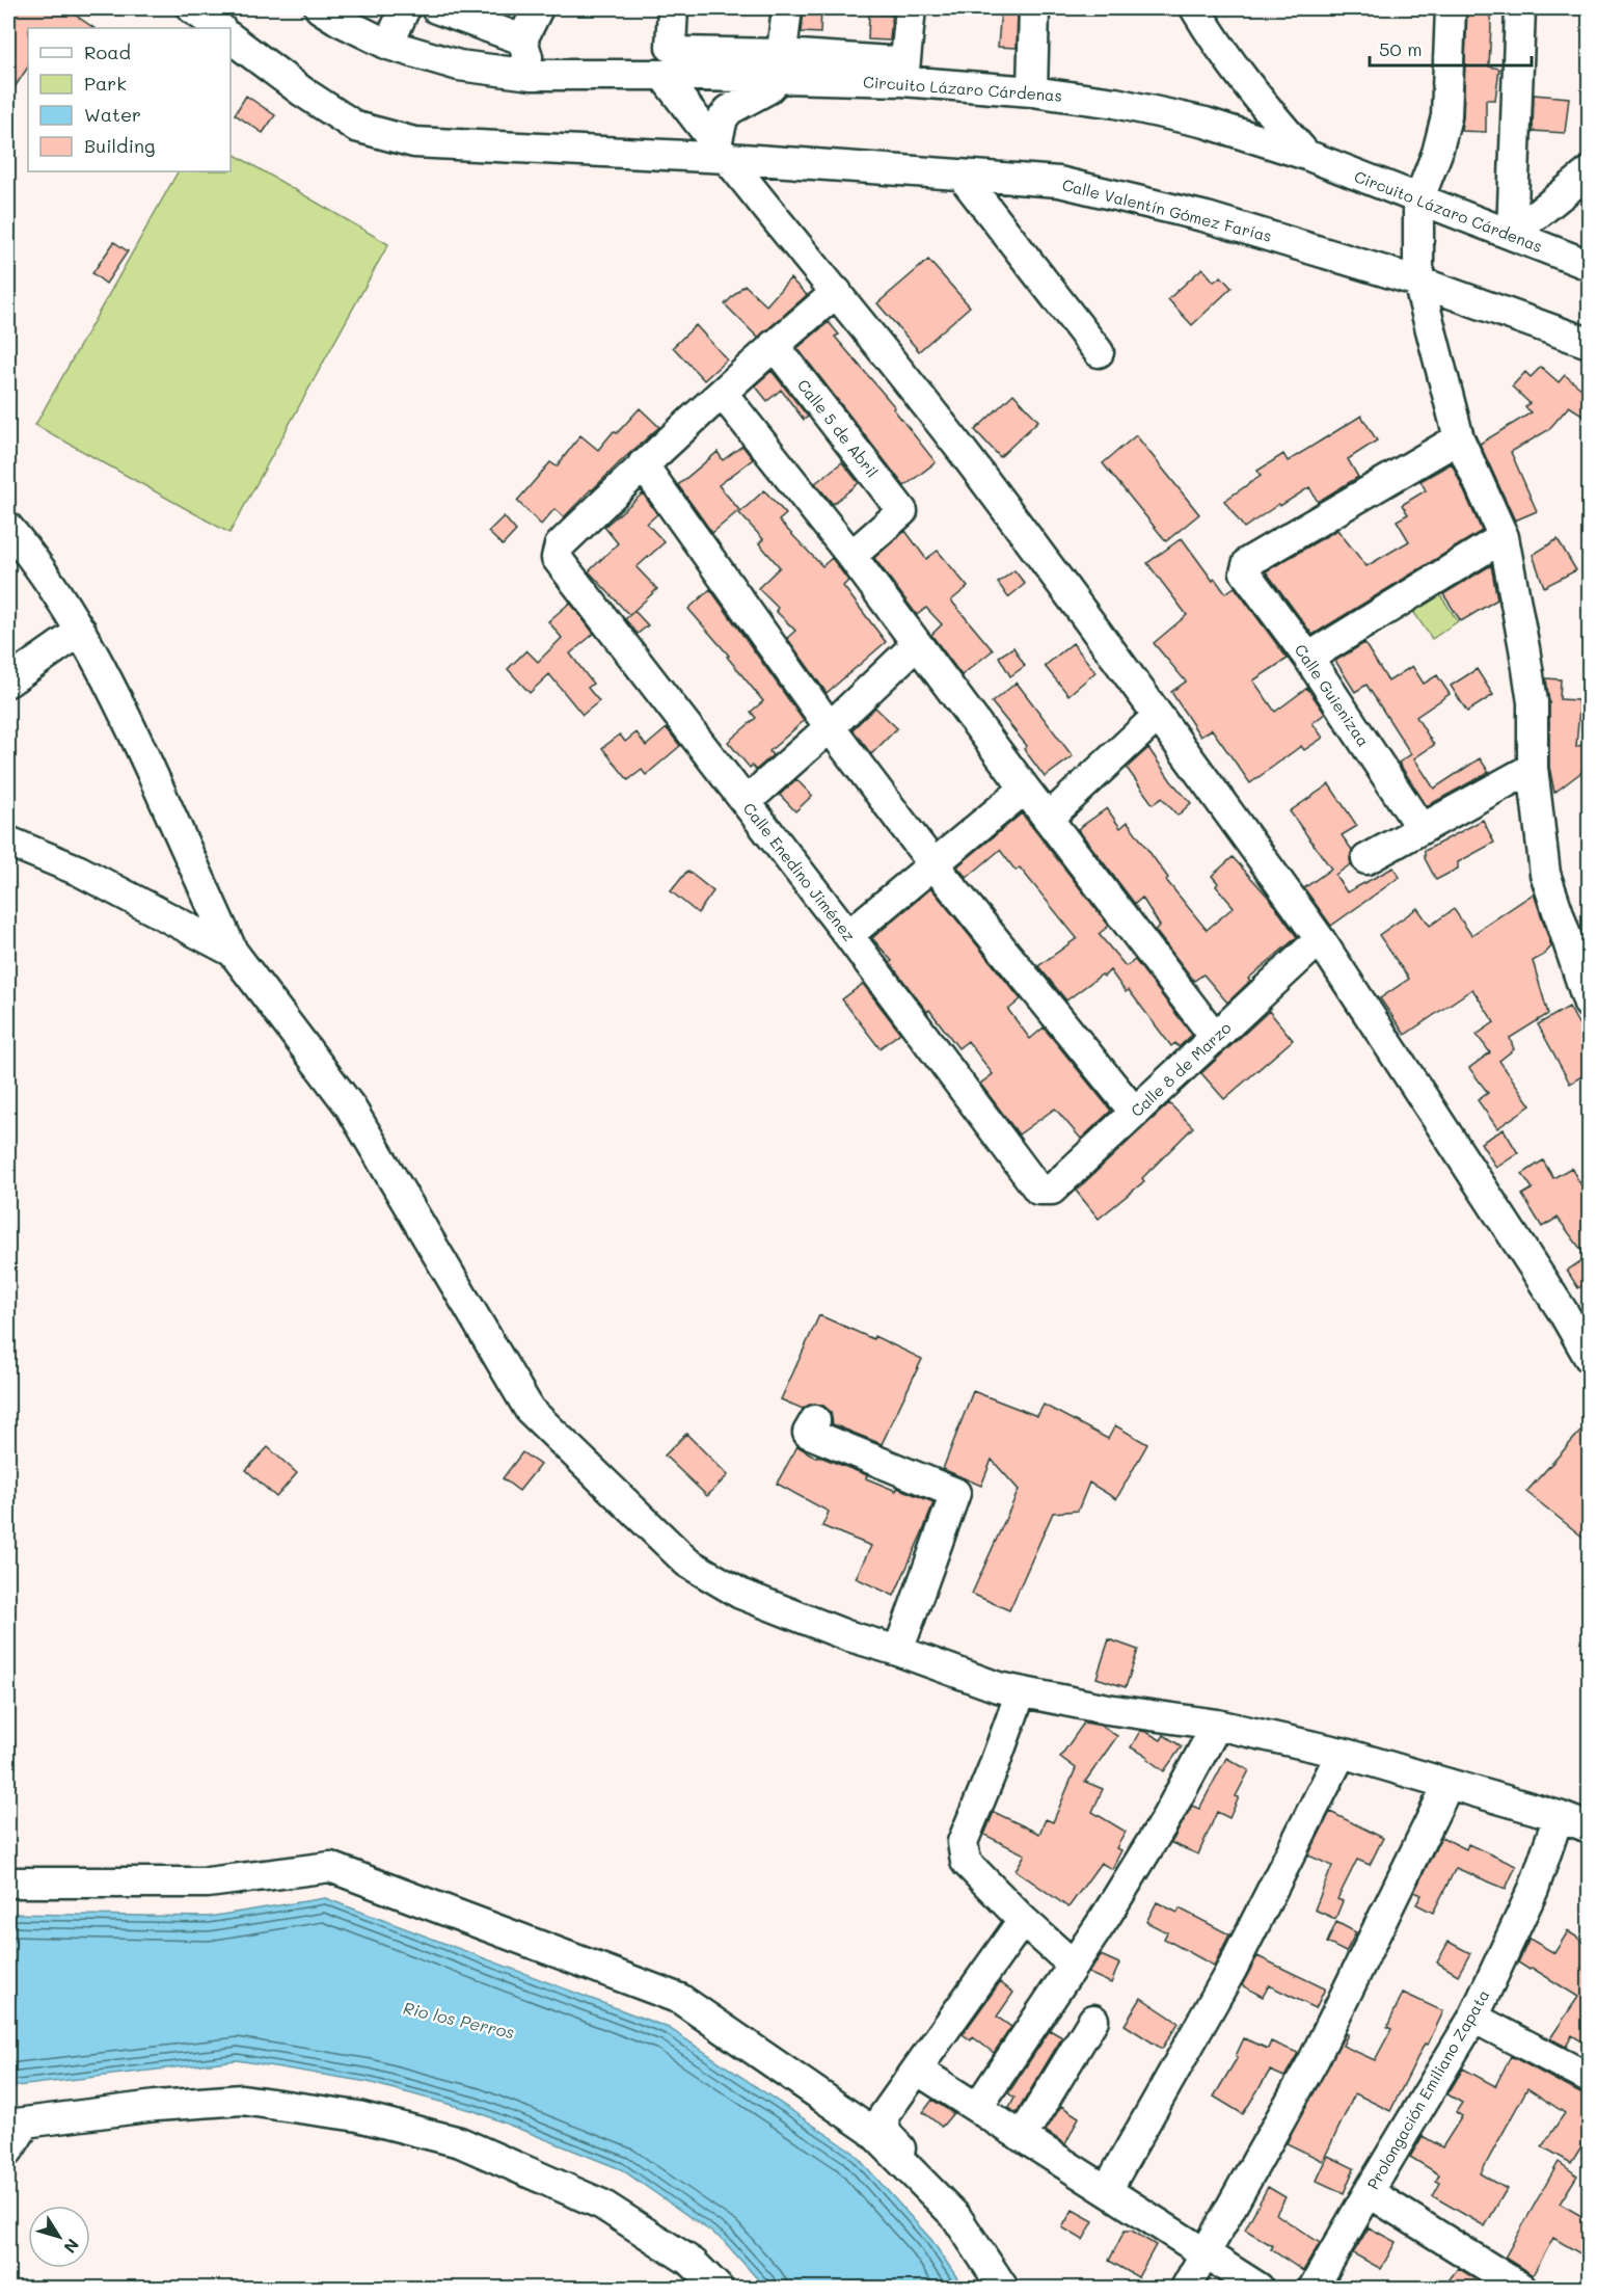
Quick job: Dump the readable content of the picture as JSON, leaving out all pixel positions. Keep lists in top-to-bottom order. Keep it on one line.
{"streets":{"street":["Circuito Lázaro Cárdenas","Calle Valentín Gómez Farías","Calle 5 de Abril","Calle Guienizaa","Calle Enedino Jiménez","Calle 8 de Marzo","Prolongación Emiliano Zapata"]},"crossings":[["Calle Enedino Jiménez","Calle 8 de Marzo"]],"water":["Rio los Perros"],"legend":["Road","Park","Water","Building"],"scale_bar":"50 m","north":"bottom right"}
